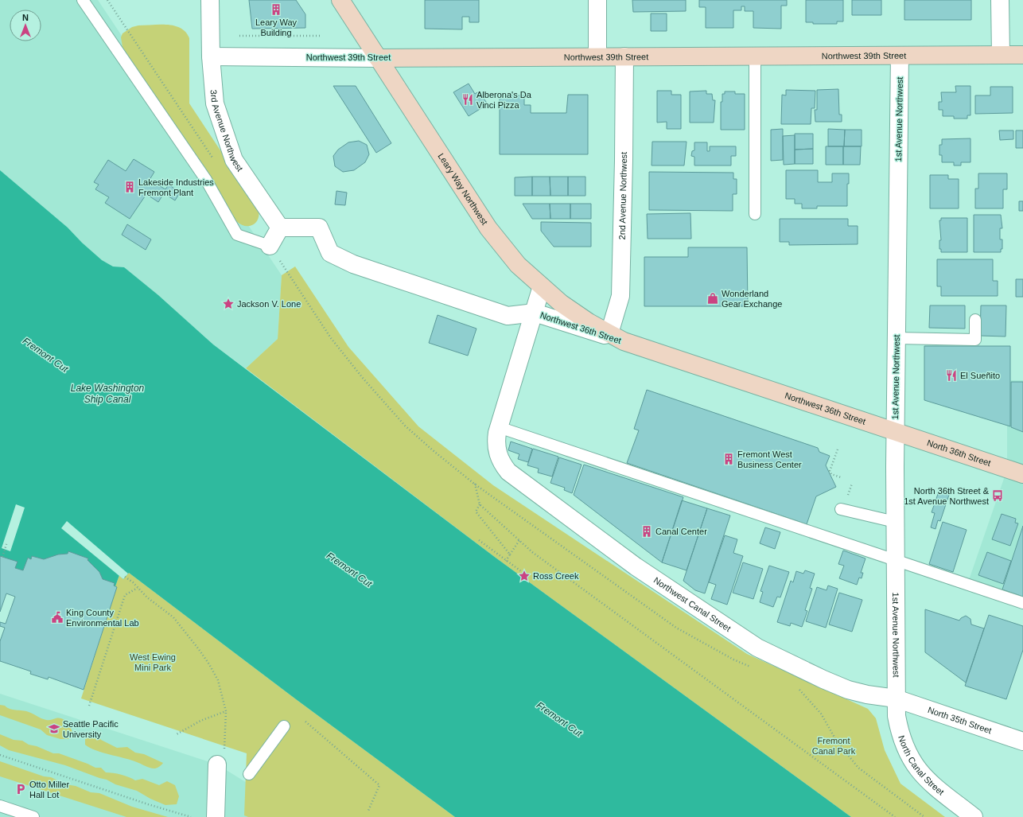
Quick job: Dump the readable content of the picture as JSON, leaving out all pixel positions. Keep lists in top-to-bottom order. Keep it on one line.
{"streets":{"main road":["Northwest 39th Street","Leary Way Northwest","Northwest 36th Street","North 36th Street"],"street":["1st Avenue Northwest","3rd Avenue Northwest","2nd Avenue Northwest","Northwest Canal Street","North 35th Street","North Canal Street"]},"crossings":[["Northwest 39th Street","1st Avenue Northwest"],["Northwest 39th Street","3rd Avenue Northwest"],["Northwest 39th Street","Leary Way Northwest"],["Northwest 39th Street","2nd Avenue Northwest"],["1st Avenue Northwest","Northwest 36th Street"],["1st Avenue Northwest","North 36th Street"],["1st Avenue Northwest","Northwest Canal Street"],["1st Avenue Northwest","North 35th Street"],["1st Avenue Northwest","North Canal Street"],["3rd Avenue Northwest","Northwest 36th Street"],["Leary Way Northwest","2nd Avenue Northwest"],["Leary Way Northwest","Northwest 36th Street"],["2nd Avenue Northwest","Northwest 36th Street"],["Northwest 36th Street","North 36th Street"],["Northwest Canal Street","North 35th Street"],["Northwest Canal Street","North Canal Street"],["North 35th Street","North Canal Street"]],"water":["Fremont Cut","Lake Washington Ship Canal"],"parks":["West Ewing Mini Park","Fremont Canal Park"],"places":{"building":["Leary Way Building","Lakeside Industries Fremont Plant","Fremont West Business Center","Canal Center"],"restaurant":["Alberona's Da Vinci Pizza","El Sueñito"],"shop":["Wonderland Gear Exchange"],"place":["Jackson V. Lone","Ross Creek"],"bus stop":["North 36th Street & 1st Avenue Northwest"],"public building":["King County Environmental Lab"],"school or university":["Seattle Pacific University"],"parking":["Otto Miller Hall Lot"]},"north":"top"}
